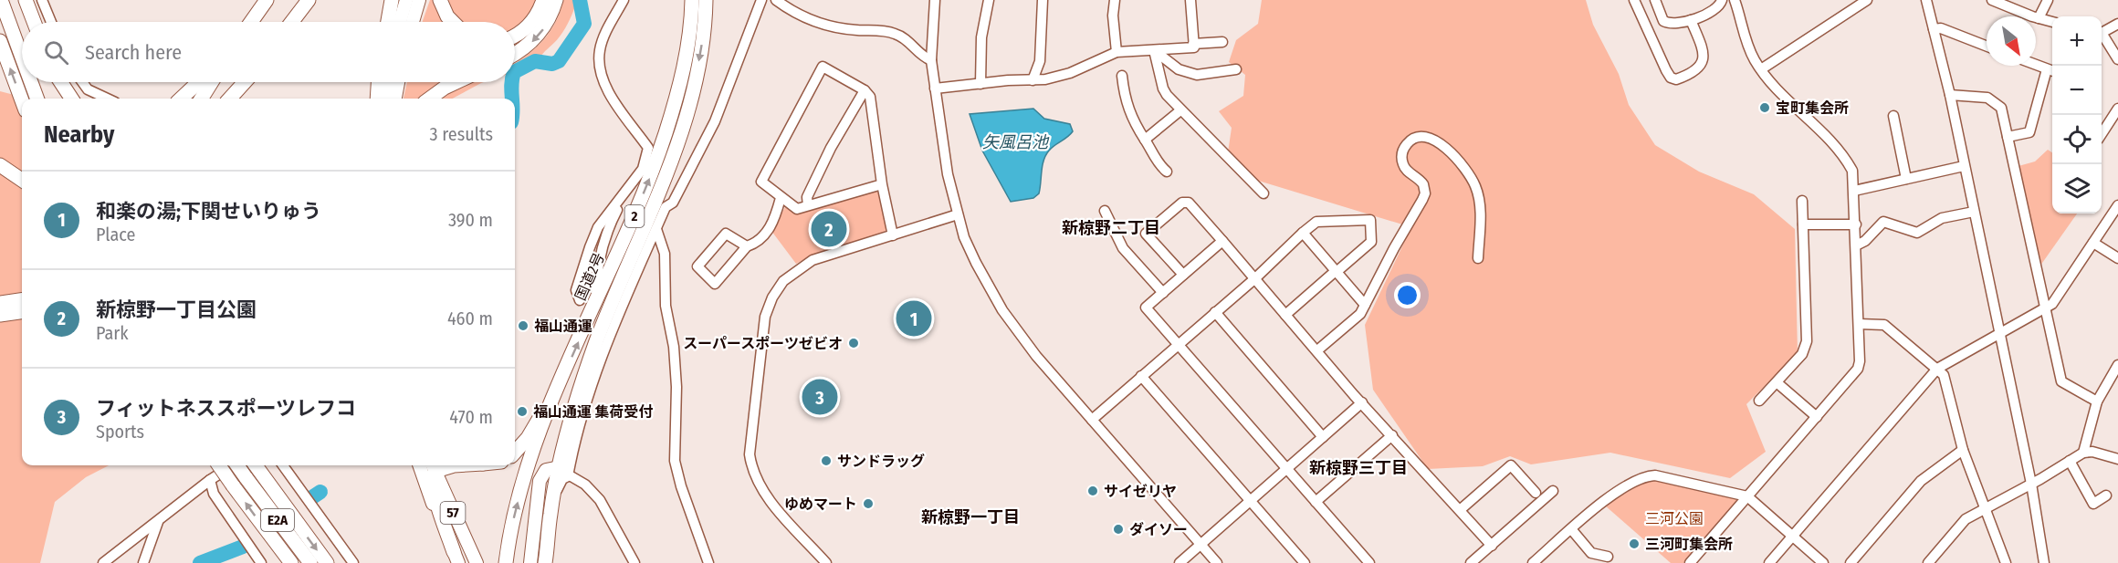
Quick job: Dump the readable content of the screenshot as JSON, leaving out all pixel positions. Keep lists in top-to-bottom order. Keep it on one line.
{"streets":{"highway":["2","国道2号","E2A"],"main road":["57"]},"districts":["新椋野二丁目","新椋野三丁目","新椋野一丁目"],"water":["矢風呂池"],"parks":["三河公園"],"places":["宝町集会所","福山通運","スーパースポーツゼビオ","福山通運 集荷受付","サンドラッグ","サイゼリヤ","ゆめマート","ダイソー","三河町集会所"],"north":"bottom right","page":{"map_buttons":["+","−"],"search":"Search here","heading":["Nearby","3 results"],"list":[{"mark":"1","name":"和楽の湯;下関せいりゅう","note":"Place","value":"390 m"},{"mark":"2","name":"新椋野一丁目公園","note":"Park","value":"460 m"},{"mark":"3","name":"フィットネススポーツレフコ","note":"Sports","value":"470 m"}],"pins":["2","1","3"]}}
